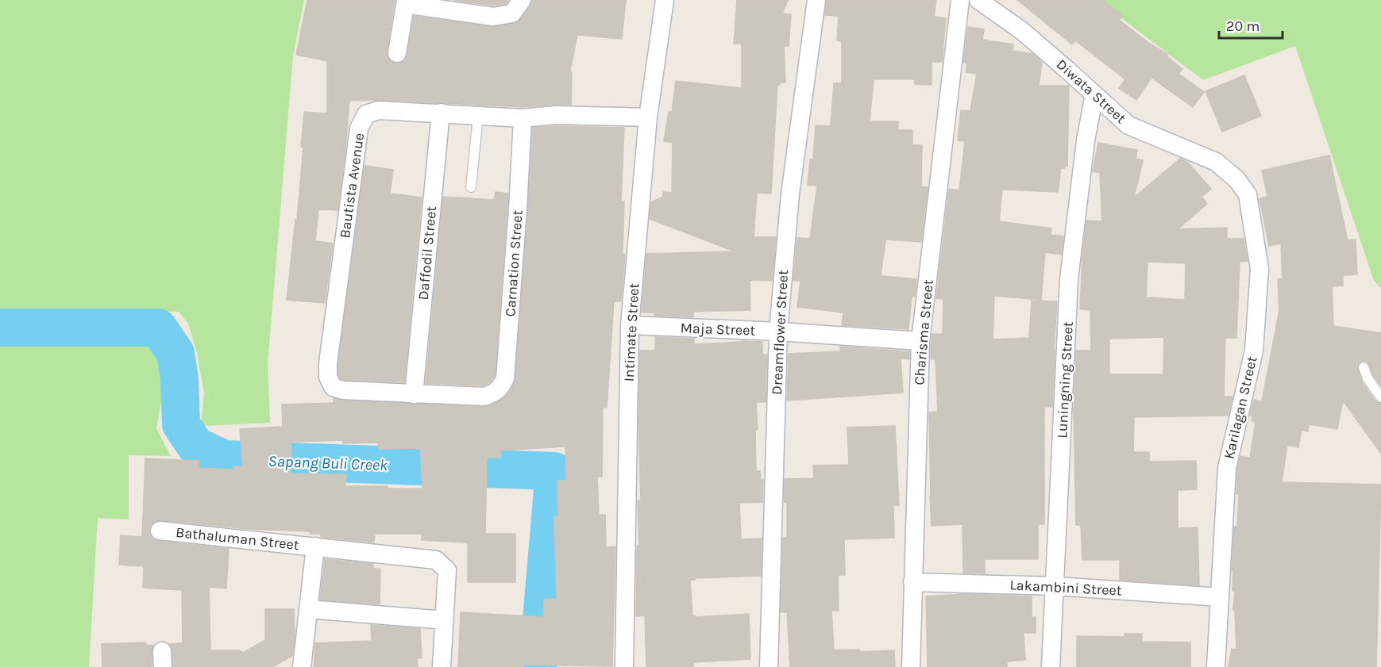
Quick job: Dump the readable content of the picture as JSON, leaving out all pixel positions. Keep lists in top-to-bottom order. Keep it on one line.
{"streets":{"street":["Diwata Street","Bautista Avenue","Daffodil Street","Carnation Street","Maja Street","Intimate Street","Dreamflower Street","Charisma Street","Luningning Street","Karilagan Street","Bathaluman Street","Lakambini Street"]},"crossings":[["Diwata Street","Luningning Street"],["Diwata Street","Karilagan Street"],["Bautista Avenue","Daffodil Street"],["Bautista Avenue","Carnation Street"],["Bautista Avenue","Intimate Street"],["Daffodil Street","Carnation Street"],["Maja Street","Intimate Street"],["Maja Street","Dreamflower Street"],["Maja Street","Charisma Street"],["Charisma Street","Lakambini Street"],["Luningning Street","Lakambini Street"],["Karilagan Street","Lakambini Street"]],"water":["Sapang Buli Creek"],"scale_bar":"20 m"}
